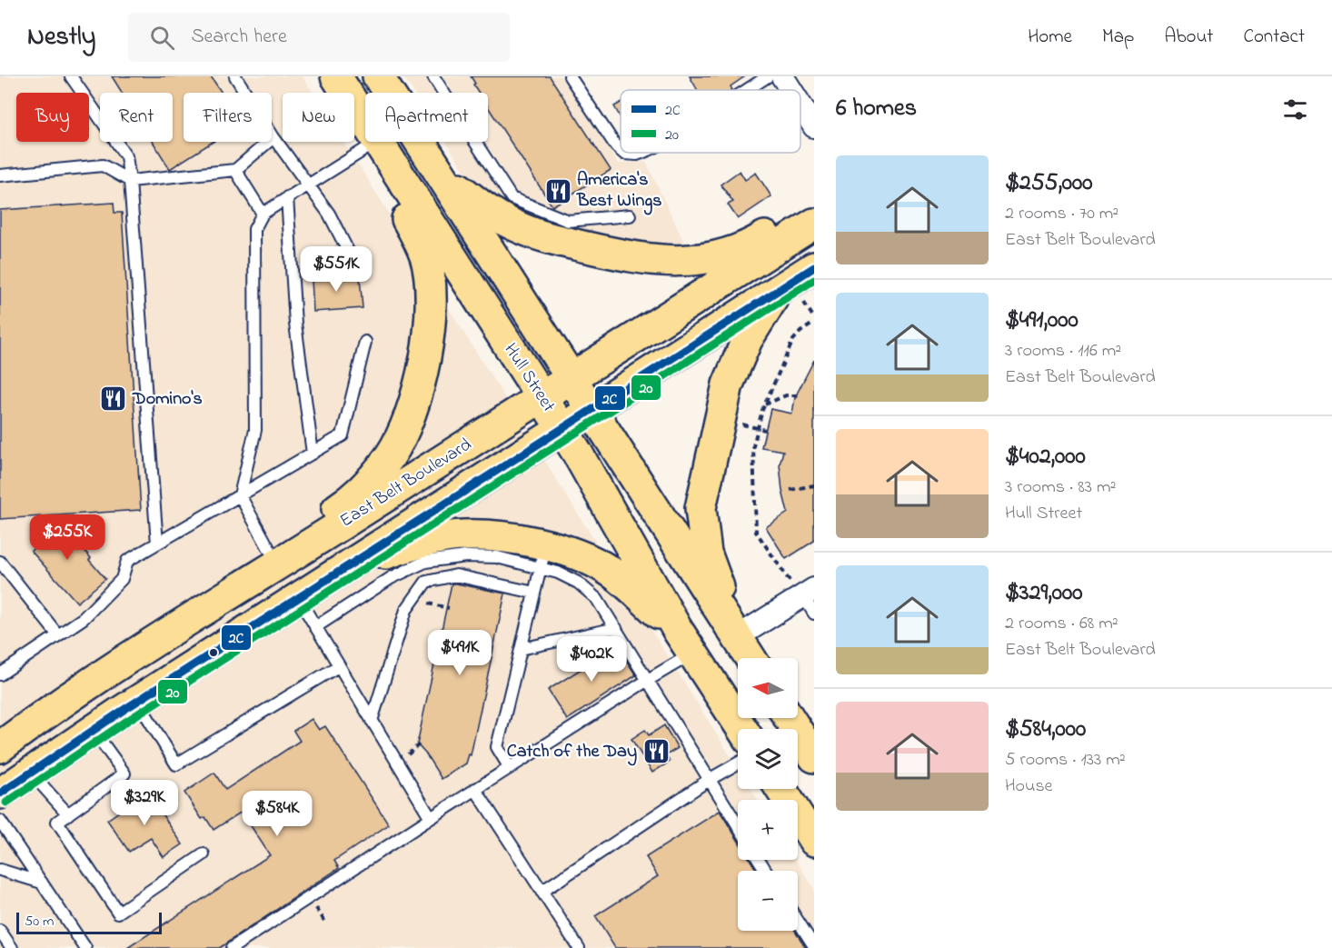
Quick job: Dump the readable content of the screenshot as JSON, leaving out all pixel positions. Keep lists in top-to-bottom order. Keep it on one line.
{"streets":{"main road":["Hull Street","East Belt Boulevard"]},"crossings":[["Hull Street","East Belt Boulevard"]],"places":{"restaurant":["America's Best Wings","Domino's","Catch of the Day"]},"lines":["transit line 2C","transit line 20"],"legend":["2C","20"],"scale_bar":"50 m","north":"left","page":{"header":"Nestly","search":"Search here","nav":["Home","Map","About","Contact"],"heading":"6 homes","chip":["Buy","Rent","Filters","New","Apartment"],"list":[{"name":"$255,000","note":"2 rooms · 70 m² · East Belt Boulevard"},{"name":"$491,000","note":"3 rooms · 116 m² · East Belt Boulevard"},{"name":"$402,000","note":"3 rooms · 83 m² · Hull Street"},{"name":"$329,000","note":"2 rooms · 68 m² · East Belt Boulevard"},{"name":"$584,000","note":"5 rooms · 133 m² · House"}],"price":["$551K","$255K","$491K","$402K","$329K","$584K"],"map_buttons":["+","−"],"scale":"50 m"}}
